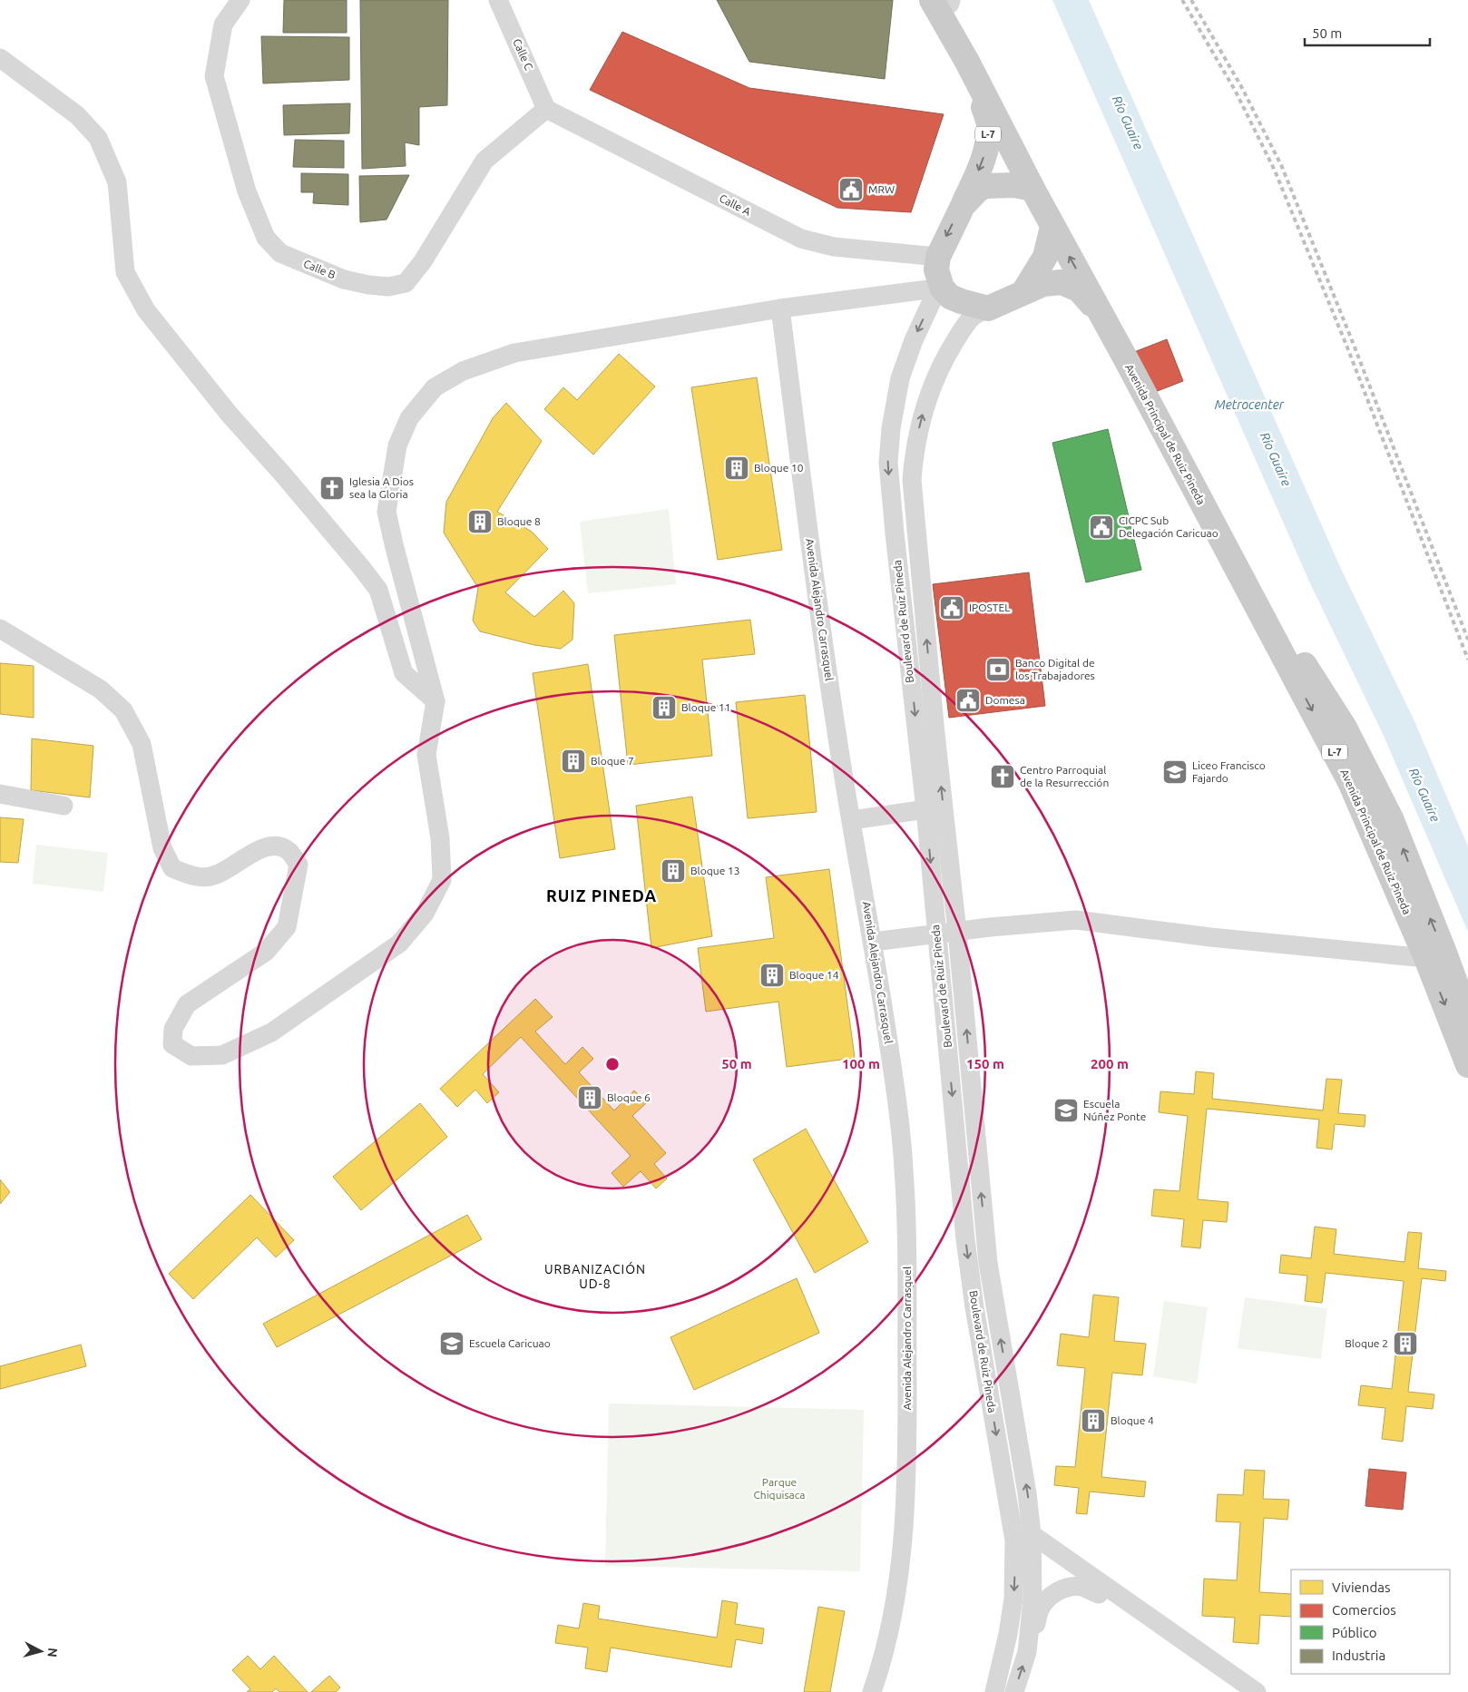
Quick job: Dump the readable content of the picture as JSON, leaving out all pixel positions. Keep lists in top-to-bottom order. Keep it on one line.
{"streets":{"main road":["L-7","Avenida Principal de Ruiz Pineda"],"street":["Calle C","Calle A","Calle B","Avenida Alejandro Carrasquel","Boulevard de Ruiz Pineda"]},"crossings":[["Calle C","Calle A"],["Calle C","Calle B"],["L-7","Calle A"],["L-7","Avenida Principal de Ruiz Pineda"],["L-7","Boulevard de Ruiz Pineda"],["Calle A","Calle B"],["Calle A","Avenida Principal de Ruiz Pineda"],["Calle A","Boulevard de Ruiz Pineda"],["Avenida Principal de Ruiz Pineda","Boulevard de Ruiz Pineda"]],"districts":["RUIZ PINEDA","URBANIZACIÓN UD-8"],"water":["Río Guaire","Metrocenter"],"parks":["Parque Chiquisaca"],"places":{"public building":["MRW","CICPC Sub Delegación Caricuao","IPOSTEL","Domesa"],"building":["Bloque 10","Bloque 8","Bloque 11","Bloque 7","Bloque 13","Bloque 14","Bloque 6","Bloque 2","Bloque 4"],"church":["Iglesia A Dios sea la Gloria","Centro Parroquial de la Resurrección"],"bank":["Banco Digital de los Trabajadores"],"school or university":["Liceo Francisco Fajardo","Escuela Núñez Ponte","Escuela Caricuao"]},"legend":["Viviendas","Comercios","Público","Industria"],"scale_bar":"50 m","north":"right","rings":["50 m","100 m","150 m","200 m"]}
